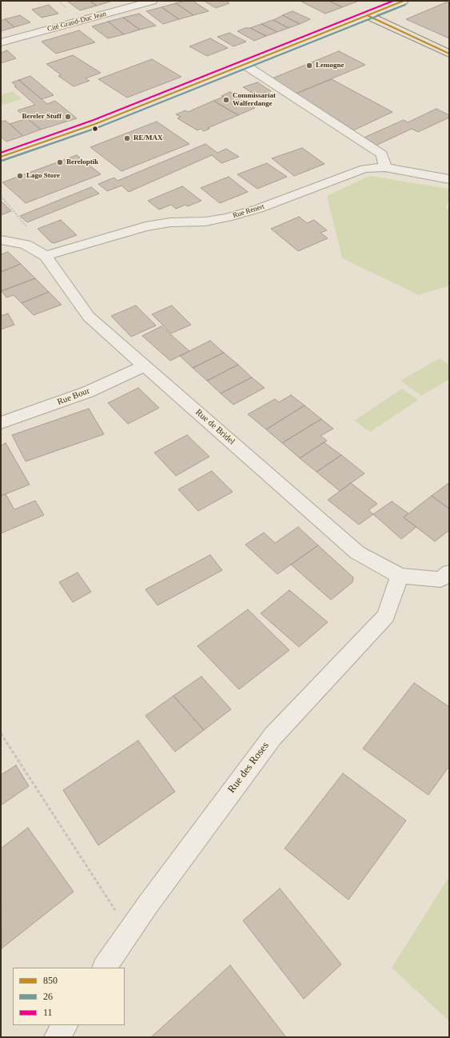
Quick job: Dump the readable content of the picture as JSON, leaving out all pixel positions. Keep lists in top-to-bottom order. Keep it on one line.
{"streets":{"street":["Cité Grand-Duc Jean","Rue Renert","Rue Bour","Rue de Bridel","Rue des Roses"]},"crossings":[["Rue Renert","Rue de Bridel"],["Rue Bour","Rue de Bridel"],["Rue de Bridel","Rue des Roses"]],"places":["Lemogne","Commissariat Walferdange","Bereler Stuff","RE/MAX","Bereloptik","Lago Store"],"lines":["transit line 850","transit line 11","transit line 26"],"legend":["850","26","11"]}
